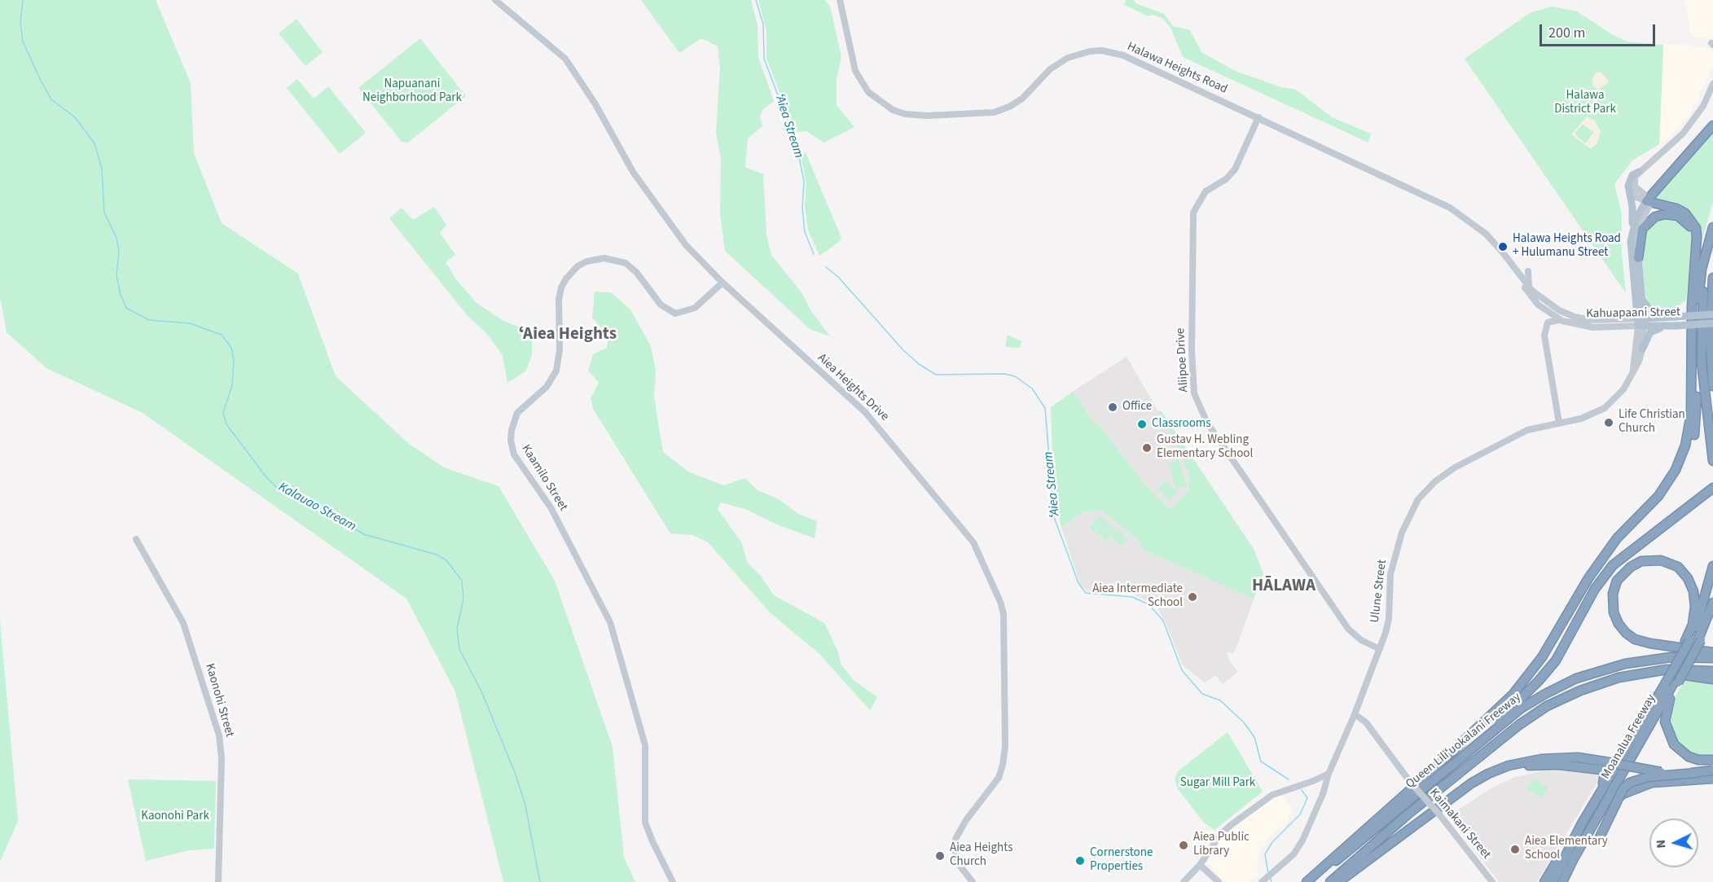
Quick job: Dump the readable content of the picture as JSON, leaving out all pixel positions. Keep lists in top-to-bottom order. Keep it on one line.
{"streets":{"highway":["Moanalua Freeway","Queen Liliʻuokalani Freeway"],"main road":["Kahuapaani Street","Ulune Street"],"street":["Halawa Heights Road","Aliipoe Drive","Aiea Heights Drive","Kaamilo Street","Kaonohi Street","Kaimakani Street"]},"crossings":[["Halawa Heights Road","Kahuapaani Street"],["Halawa Heights Road","Aliipoe Drive"],["Kahuapaani Street","Ulune Street"],["Aliipoe Drive","Ulune Street"],["Aiea Heights Drive","Kaamilo Street"],["Ulune Street","Kaimakani Street"]],"districts":["ʻAiea Heights","HĀLAWA"],"water":["ʻAiea Stream","Kalauao Stream"],"parks":["Napuanani Neighborhood Park","Halawa District Park","Sugar Mill Park","Kaonohi Park"],"places":["Halawa Heights Road + Hulumanu Street","Office","Life Christian Church","Classrooms","Gustav H. Webling Elementary School","Aiea Intermediate School","Aiea Public Library","Aiea Elementary School","Aiea Heights Church","Cornerstone Properties"],"scale_bar":"200 m","north":"left"}
